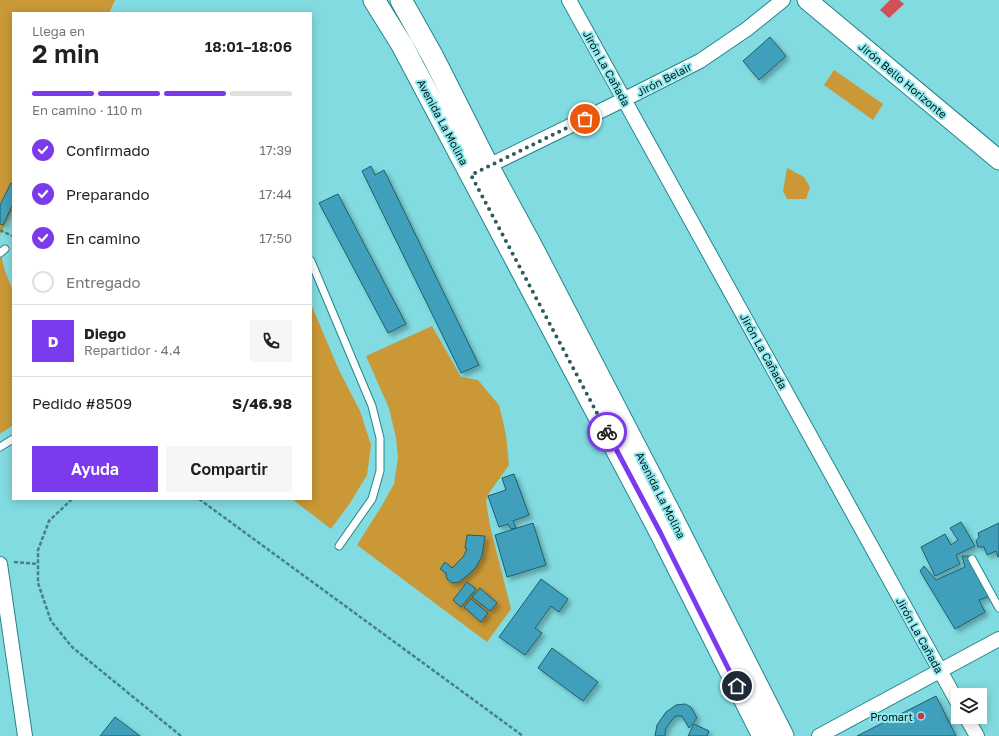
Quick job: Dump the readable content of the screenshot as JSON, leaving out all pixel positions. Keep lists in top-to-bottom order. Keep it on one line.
{"streets":{"main road":["Avenida La Molina"],"street":["Jirón La Cañada","Jirón Belair","Jirón Bello Horizonte"]},"crossings":[["Jirón La Cañada","Jirón Belair"],["Jirón Belair","Avenida La Molina"]],"places":["Promart"],"page":{"heading":["2 min","Llega en","18:01–18:06"],"panel":["Diego","Repartidor · 4.4","Pedido #8509","S/46.98"],"bar":"En camino · 110 m","list":[["Confirmado","17:39"],["Preparando","17:44"],["En camino","17:50"],"Entregado"],"round":"D","buttons":["Ayuda","Compartir"]}}
